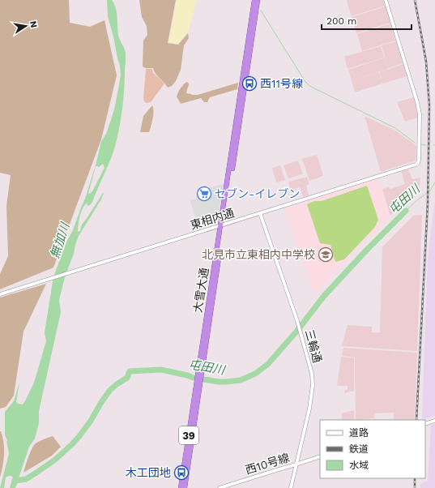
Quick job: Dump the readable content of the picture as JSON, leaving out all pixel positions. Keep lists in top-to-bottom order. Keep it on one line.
{"streets":{"highway":["大雪大通","39"],"street":["東相内通","三輪通","西10号線"]},"crossings":[["東相内通","大雪大通"],["東相内通","三輪通"],["三輪通","西10号線"]],"water":["屯田川","無加川"],"places":{"bus stop":["西11号線","木工団地"],"supermarket":["セブン-イレブン"],"school or university":["北見市立東相内中学校"]},"legend":["道路","鉄道","水域"],"scale_bar":"200 m","north":"right"}
